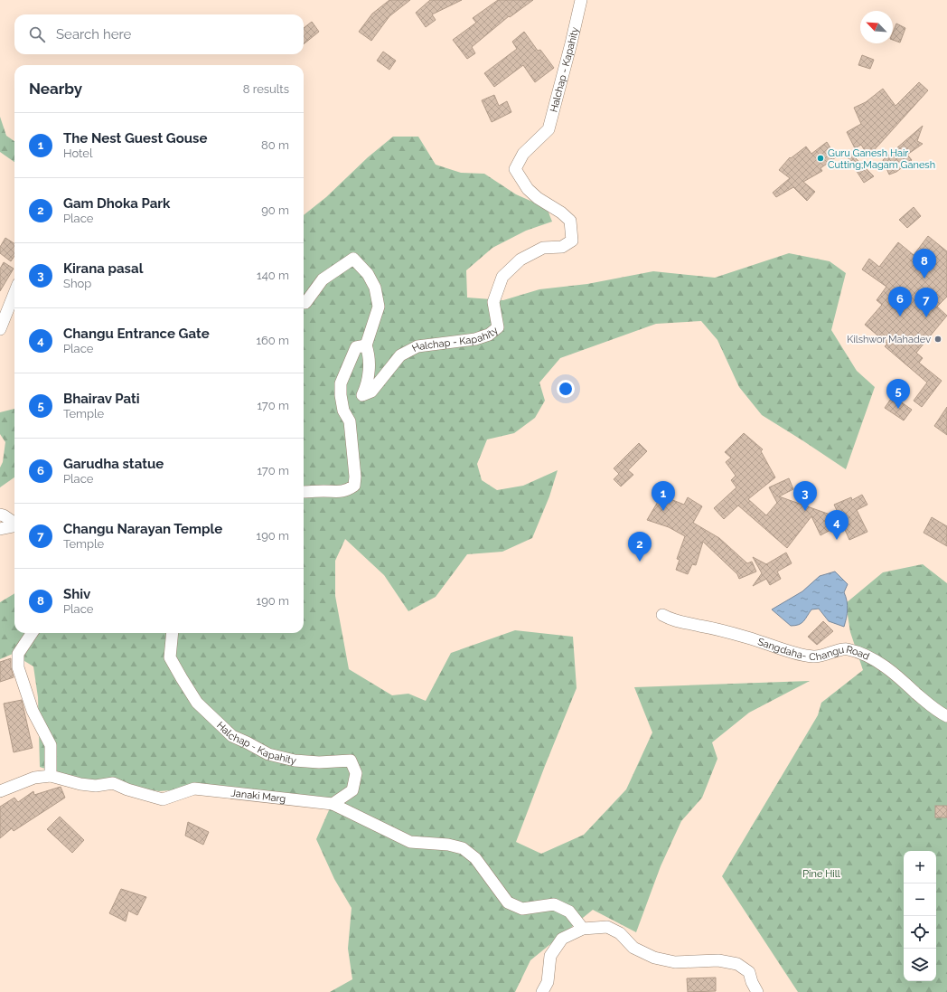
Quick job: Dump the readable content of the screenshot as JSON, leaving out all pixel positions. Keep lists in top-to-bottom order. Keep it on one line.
{"streets":{"street":["Halchap - Kapahity","Sangdaha- Changu Road","Janaki Marg"]},"crossings":[["Halchap - Kapahity","Janaki Marg"]],"parks":["Pine Hill"],"places":["Guru Ganesh Hair Cutting;Magam Ganesh","Kilshwor Mahadev"],"north":"top left","page":{"search":"Search here","heading":["Nearby","8 results"],"list":[{"mark":"1","name":"The Nest Guest Gouse","note":"Hotel","value":"80 m"},{"mark":"2","name":"Gam Dhoka Park","note":"Place","value":"90 m"},{"mark":"3","name":"Kirana pasal","note":"Shop","value":"140 m"},{"mark":"4","name":"Changu Entrance Gate","note":"Place","value":"160 m"},{"mark":"5","name":"Bhairav Pati","note":"Temple","value":"170 m"},{"mark":"6","name":"Garudha statue","note":"Place","value":"170 m"},{"mark":"7","name":"Changu Narayan Temple","note":"Temple","value":"190 m"},{"mark":"8","name":"Shiv","note":"Place","value":"190 m"}],"pins":["8","6","7","5","1","3","4","2"],"map_buttons":["+","−"]}}
